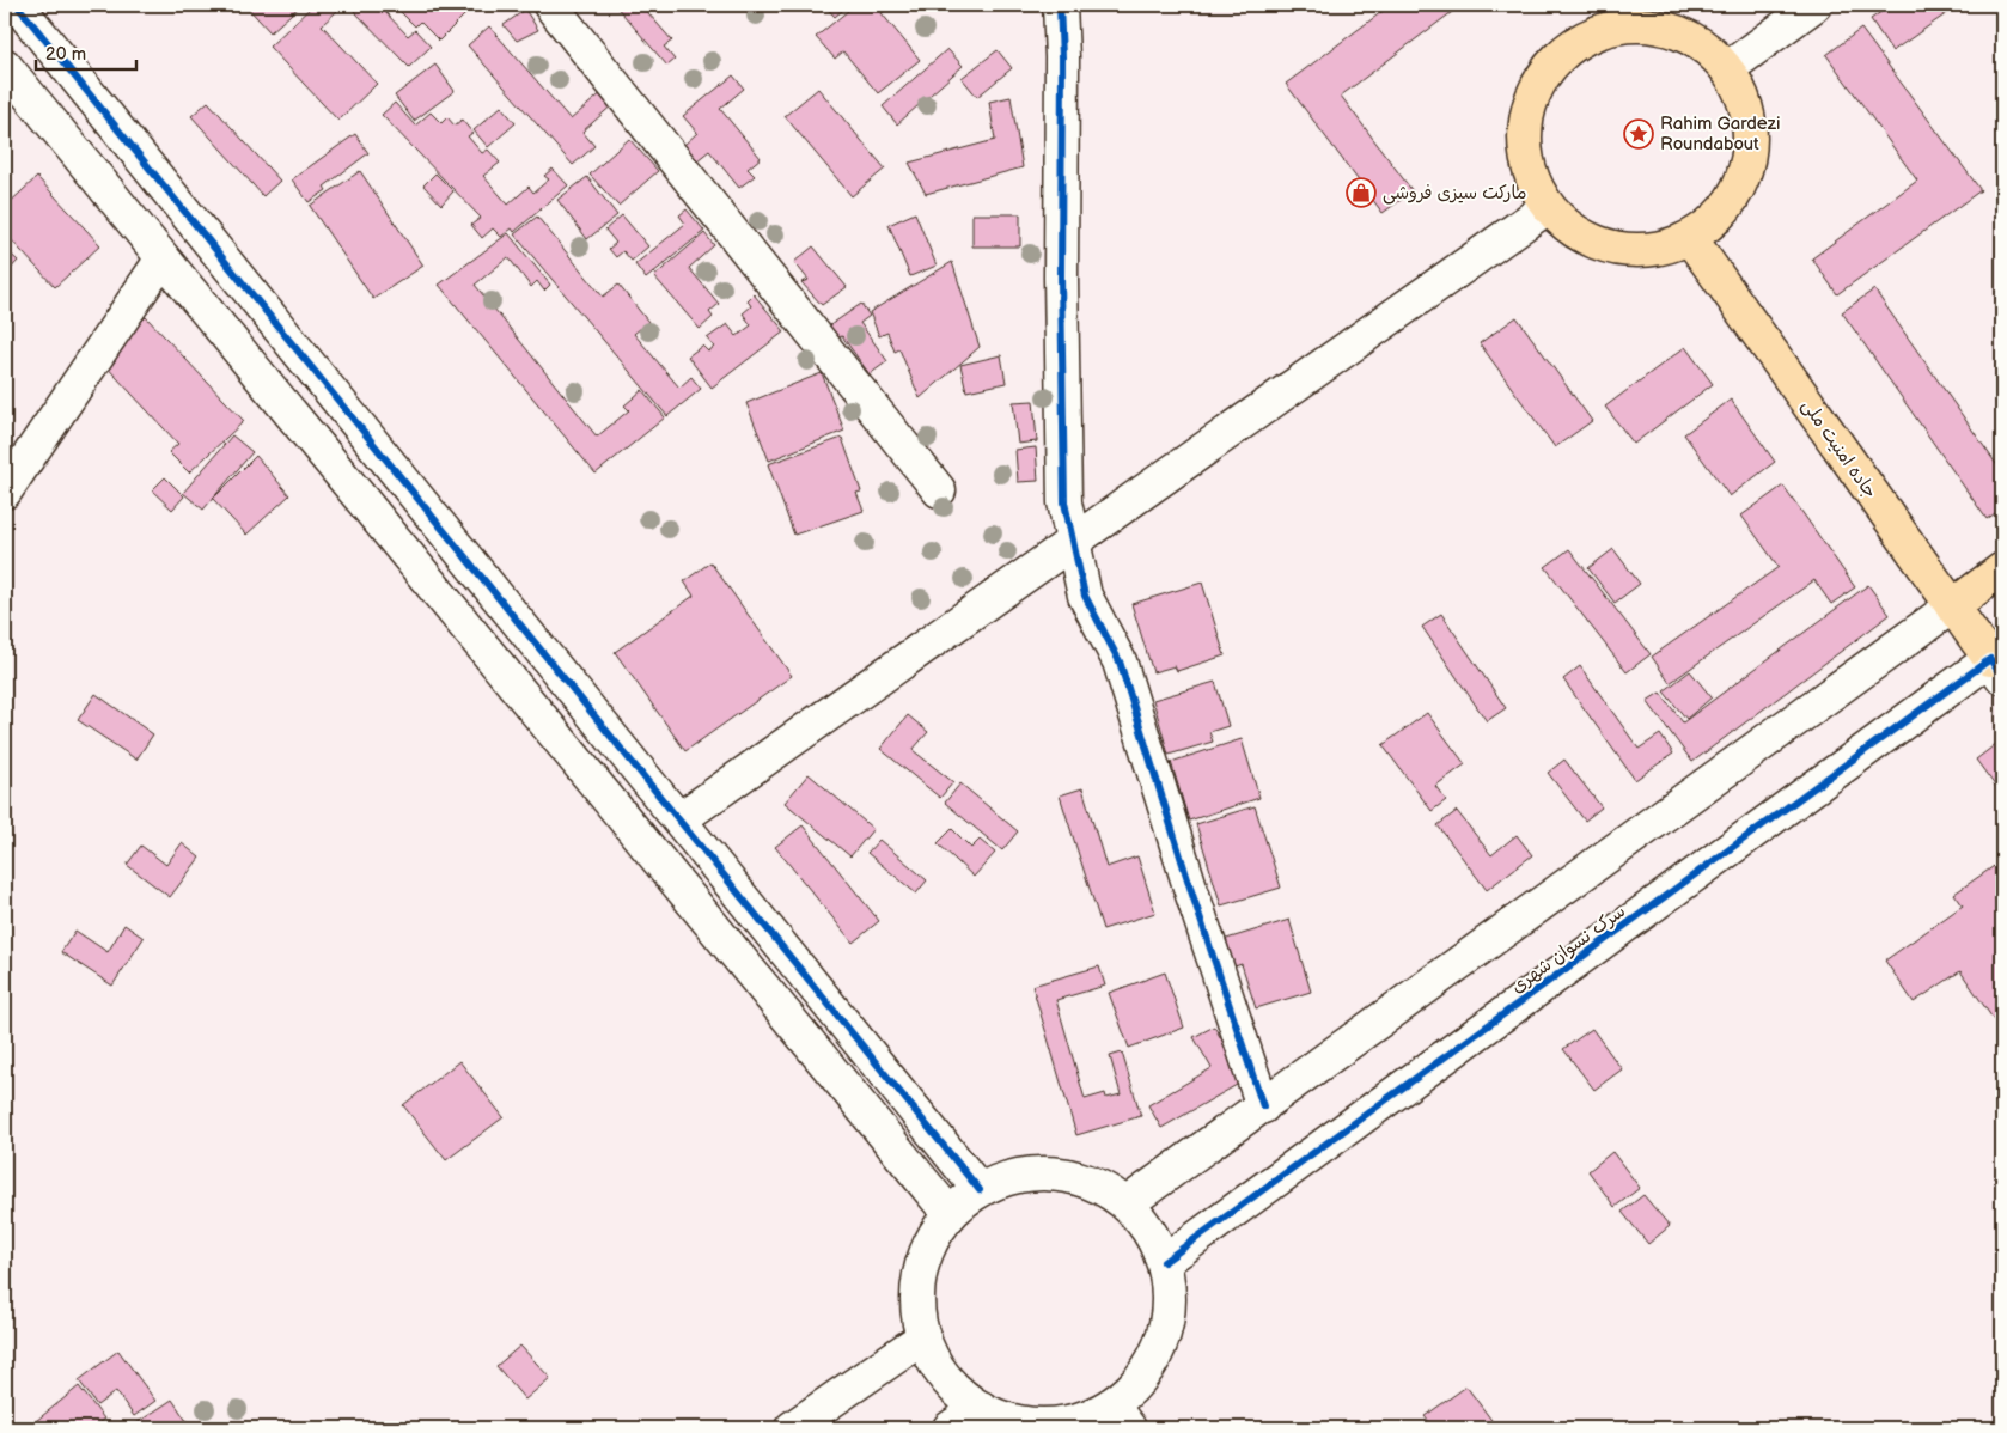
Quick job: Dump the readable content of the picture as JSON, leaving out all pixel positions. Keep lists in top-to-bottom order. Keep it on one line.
{"streets":{"main road":["جاده امنیت ملی"],"street":["سرک نسوان شهری"]},"crossings":[["جاده امنیت ملی","سرک نسوان شهری"]],"places":{"place":["Rahim Gardezi Roundabout"],"shop":["مارکت سیزی فروشی"]},"scale_bar":"20 m"}
